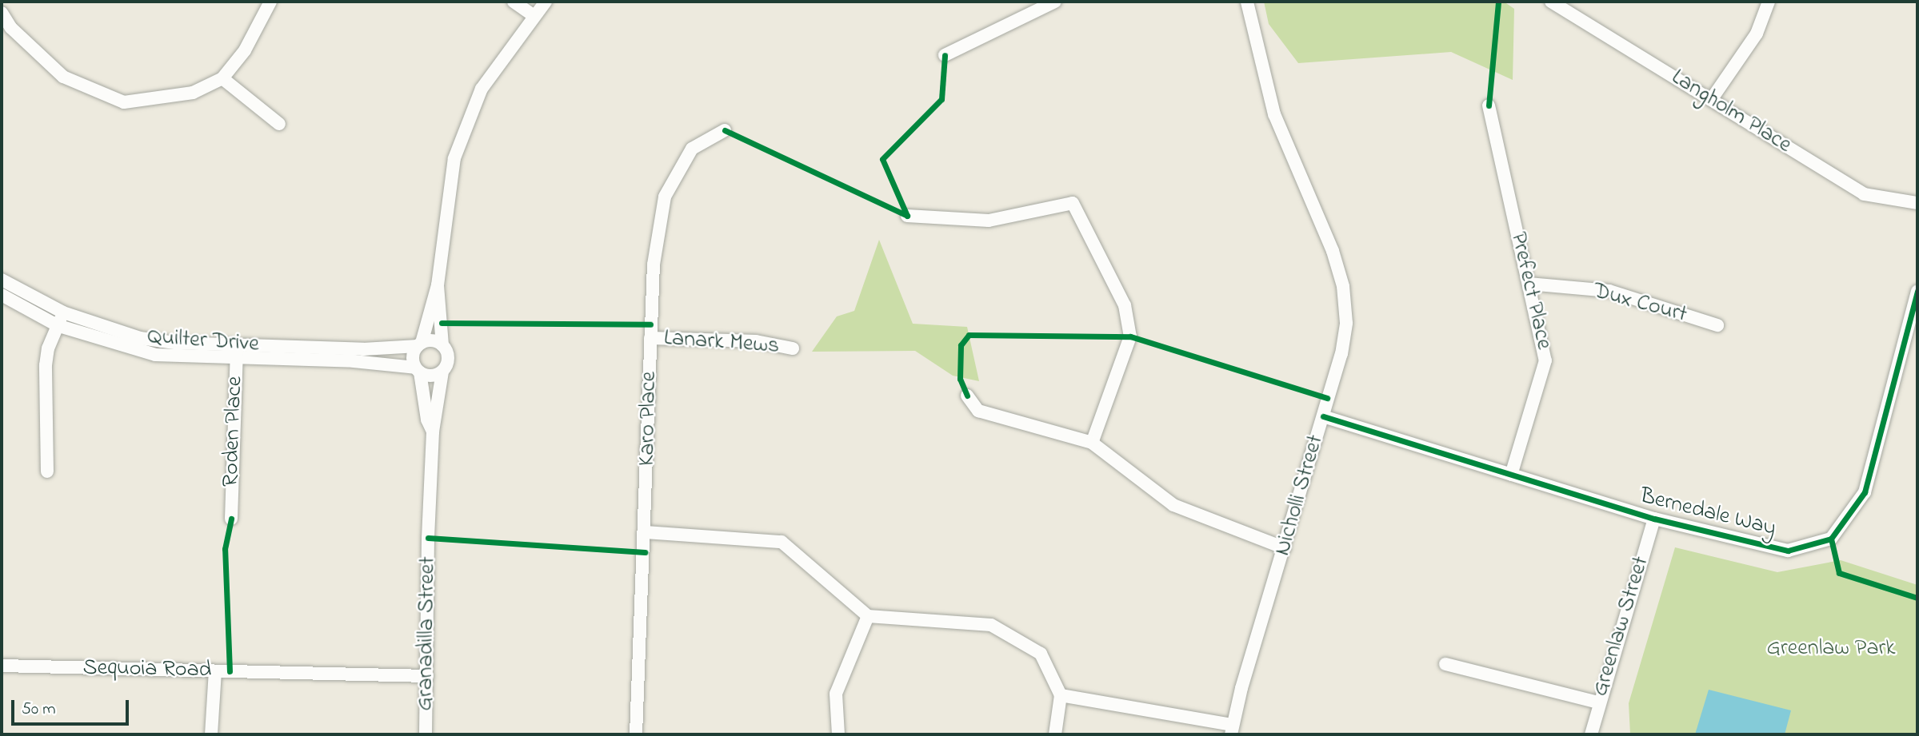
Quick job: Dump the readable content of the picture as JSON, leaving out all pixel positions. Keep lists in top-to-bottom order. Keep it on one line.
{"streets":{"street":["Langholm Place","Prefect Place","Dux Court","Quilter Drive","Lanark Mews","Karo Place","Roden Place","Nicholli Street","Bernedale Way","Greenlaw Street","Granadilla Street","Sequoia Road"]},"crossings":[["Prefect Place","Dux Court"],["Prefect Place","Bernedale Way"],["Quilter Drive","Roden Place"],["Quilter Drive","Granadilla Street"],["Lanark Mews","Karo Place"],["Nicholli Street","Bernedale Way"],["Bernedale Way","Greenlaw Street"],["Granadilla Street","Sequoia Road"]],"parks":["Greenlaw Park"],"scale_bar":"50 m"}
